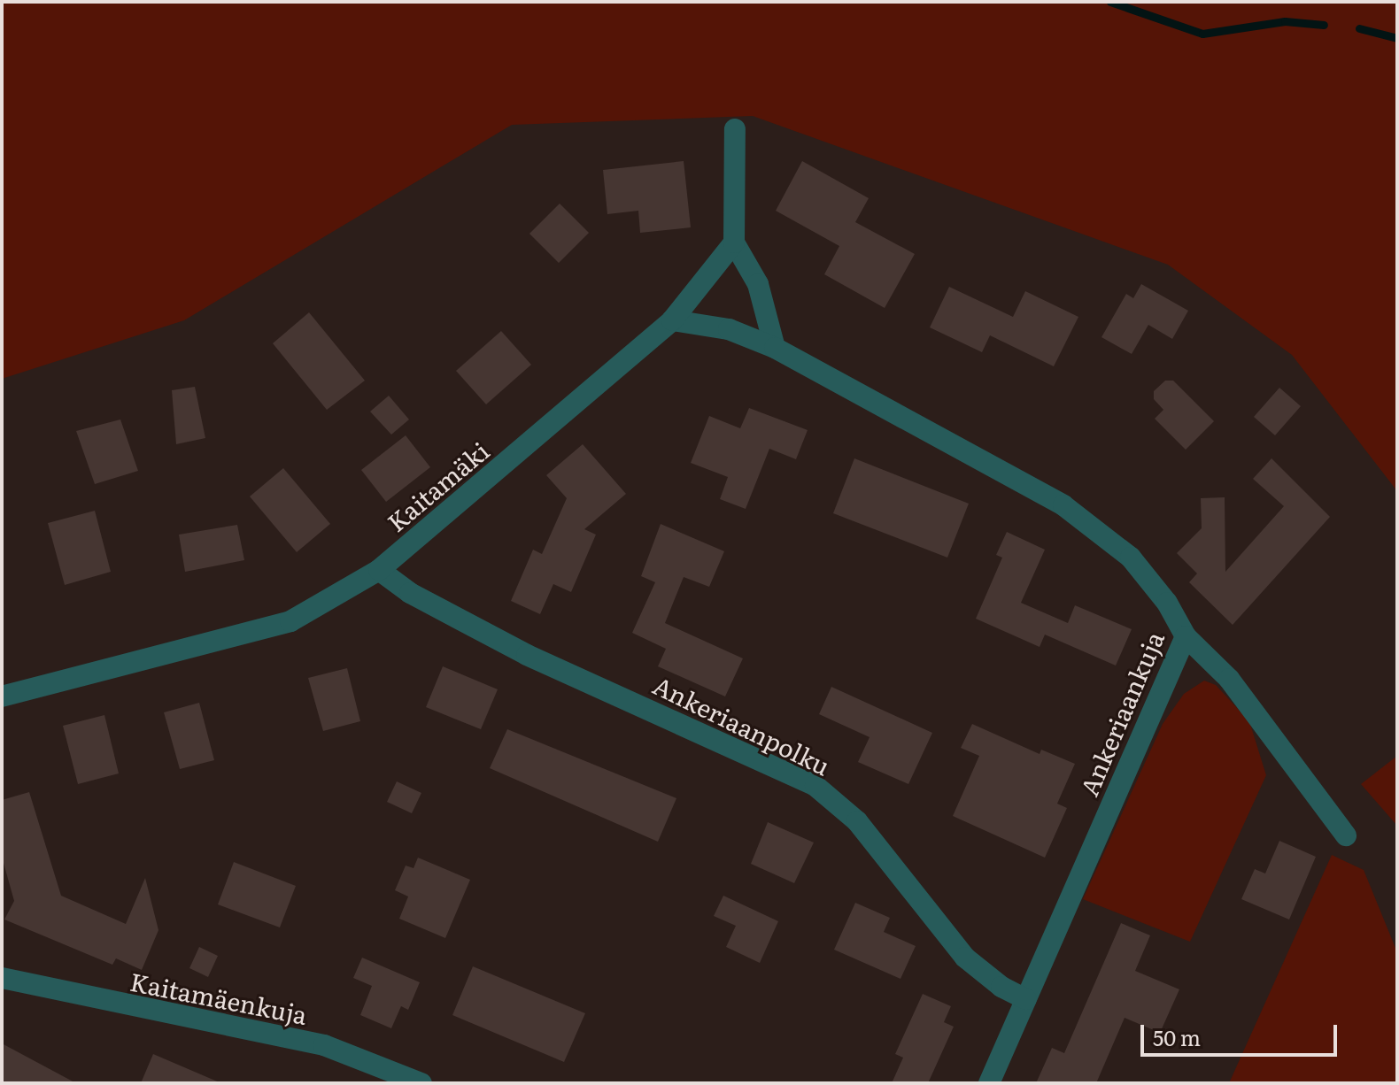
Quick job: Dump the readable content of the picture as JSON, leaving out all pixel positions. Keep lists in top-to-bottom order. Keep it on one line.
{"streets":{"street":["Kaitamäki","Ankeriaankuja","Ankeriaanpolku","Kaitamäenkuja"]},"crossings":[["Kaitamäki","Ankeriaankuja"],["Kaitamäki","Ankeriaanpolku"],["Ankeriaankuja","Ankeriaanpolku"]],"scale_bar":"50 m"}
